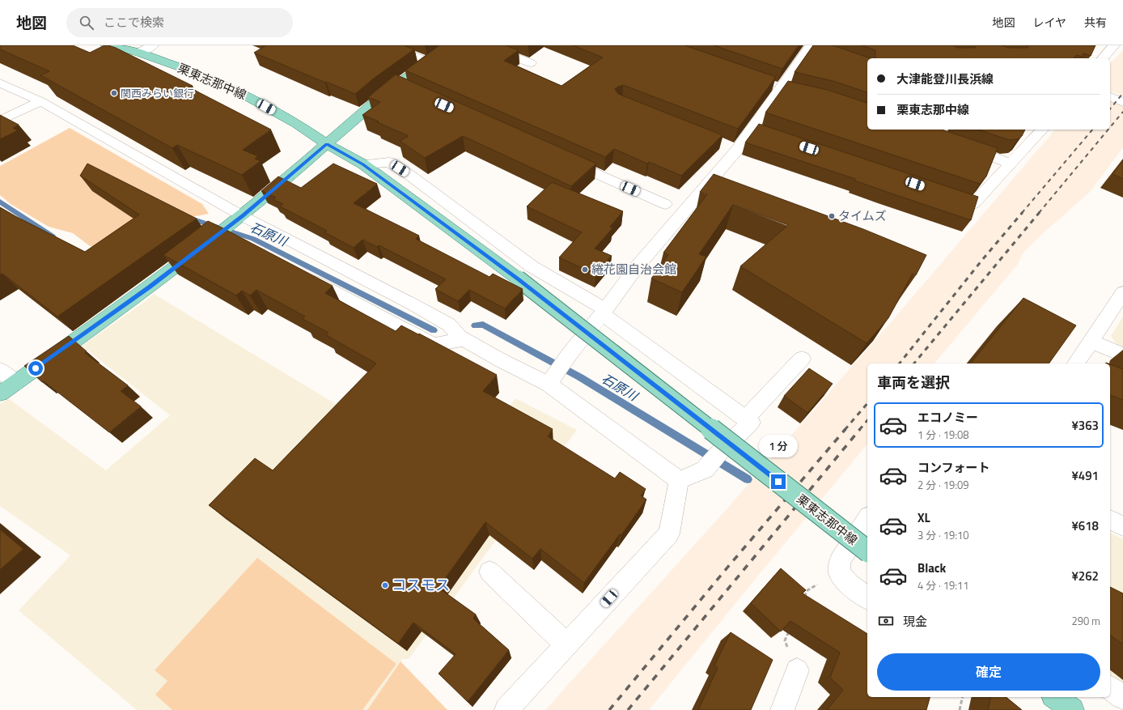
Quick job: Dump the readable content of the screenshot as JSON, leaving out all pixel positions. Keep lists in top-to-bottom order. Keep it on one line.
{"streets":{"main road":["栗東志那中線"]},"water":["石原川"],"places":["関西みらい銀行","タイムズ","綣花園自治会館","コスモス"],"page":{"header":"地図","search":"ここで検索","nav":["地図","レイヤ","共有"],"banner":["大津能登川長浜線","栗東志那中線"],"heading":"車両を選択","list":[{"name":"エコノミー","note":"1 分 · 19:08","value":"¥363"},{"name":"コンフォート","note":"2 分 · 19:09","value":"¥491"},{"name":"XL","note":"3 分 · 19:10","value":"¥618"},{"name":"Black","note":"4 分 · 19:11","value":"¥262"}],"bubble":"1 分","pay":["現金","290 m"],"buttons":"確定"}}
